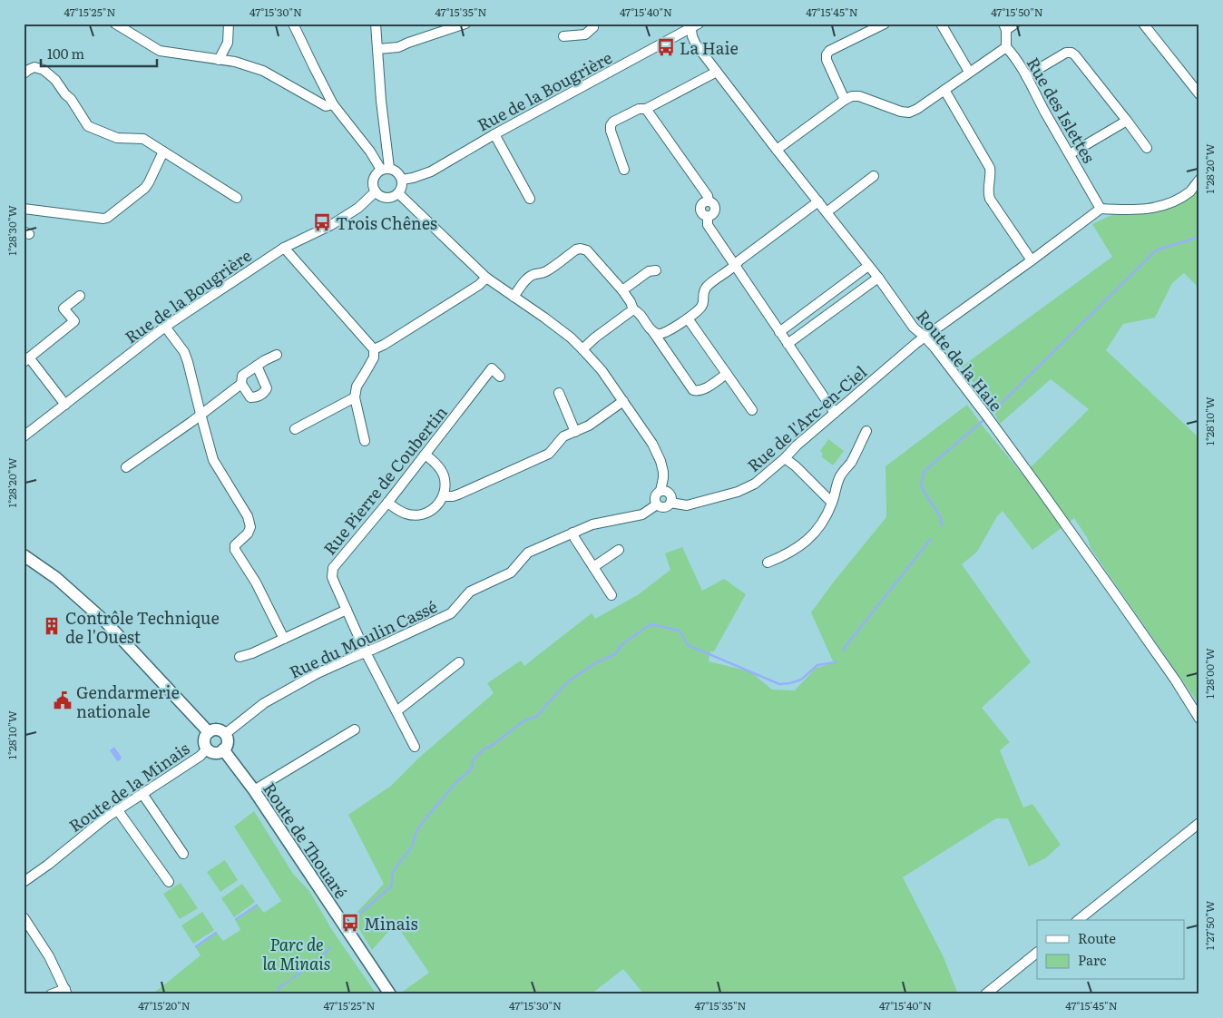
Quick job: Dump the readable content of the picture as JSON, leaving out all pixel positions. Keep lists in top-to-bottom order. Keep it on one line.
{"streets":{"street":["Rue de la Bougrière","Rue des Islettes","Route de la Haie","Rue de l'Arc-en-Ciel","Rue Pierre de Coubertin","Rue du Moulin Cassé","Route de la Minais","Route de Thouaré"]},"crossings":[["Rue de la Bougrière","Route de la Haie"],["Rue des Islettes","Rue de l'Arc-en-Ciel"],["Route de la Haie","Rue de l'Arc-en-Ciel"],["Rue de l'Arc-en-Ciel","Rue du Moulin Cassé"],["Rue Pierre de Coubertin","Rue du Moulin Cassé"],["Rue du Moulin Cassé","Route de la Minais"],["Rue du Moulin Cassé","Route de Thouaré"],["Route de la Minais","Route de Thouaré"]],"parks":["Parc de la Minais"],"places":{"bus stop":["La Haie","Trois Chênes","Minais"],"building":["Contrôle Technique de l'Ouest"],"public building":["Gendarmerie nationale"]},"legend":["Route","Parc"],"scale_bar":"100 m","coordinates":["47°15'25\"N","47°15'30\"N","47°15'35\"N","47°15'40\"N","47°15'45\"N","47°15'50\"N","1°28'20\"W","1°28'30\"W","1°28'10\"W","1°28'00\"W","1°27'50\"W","47°15'20\"N"]}
